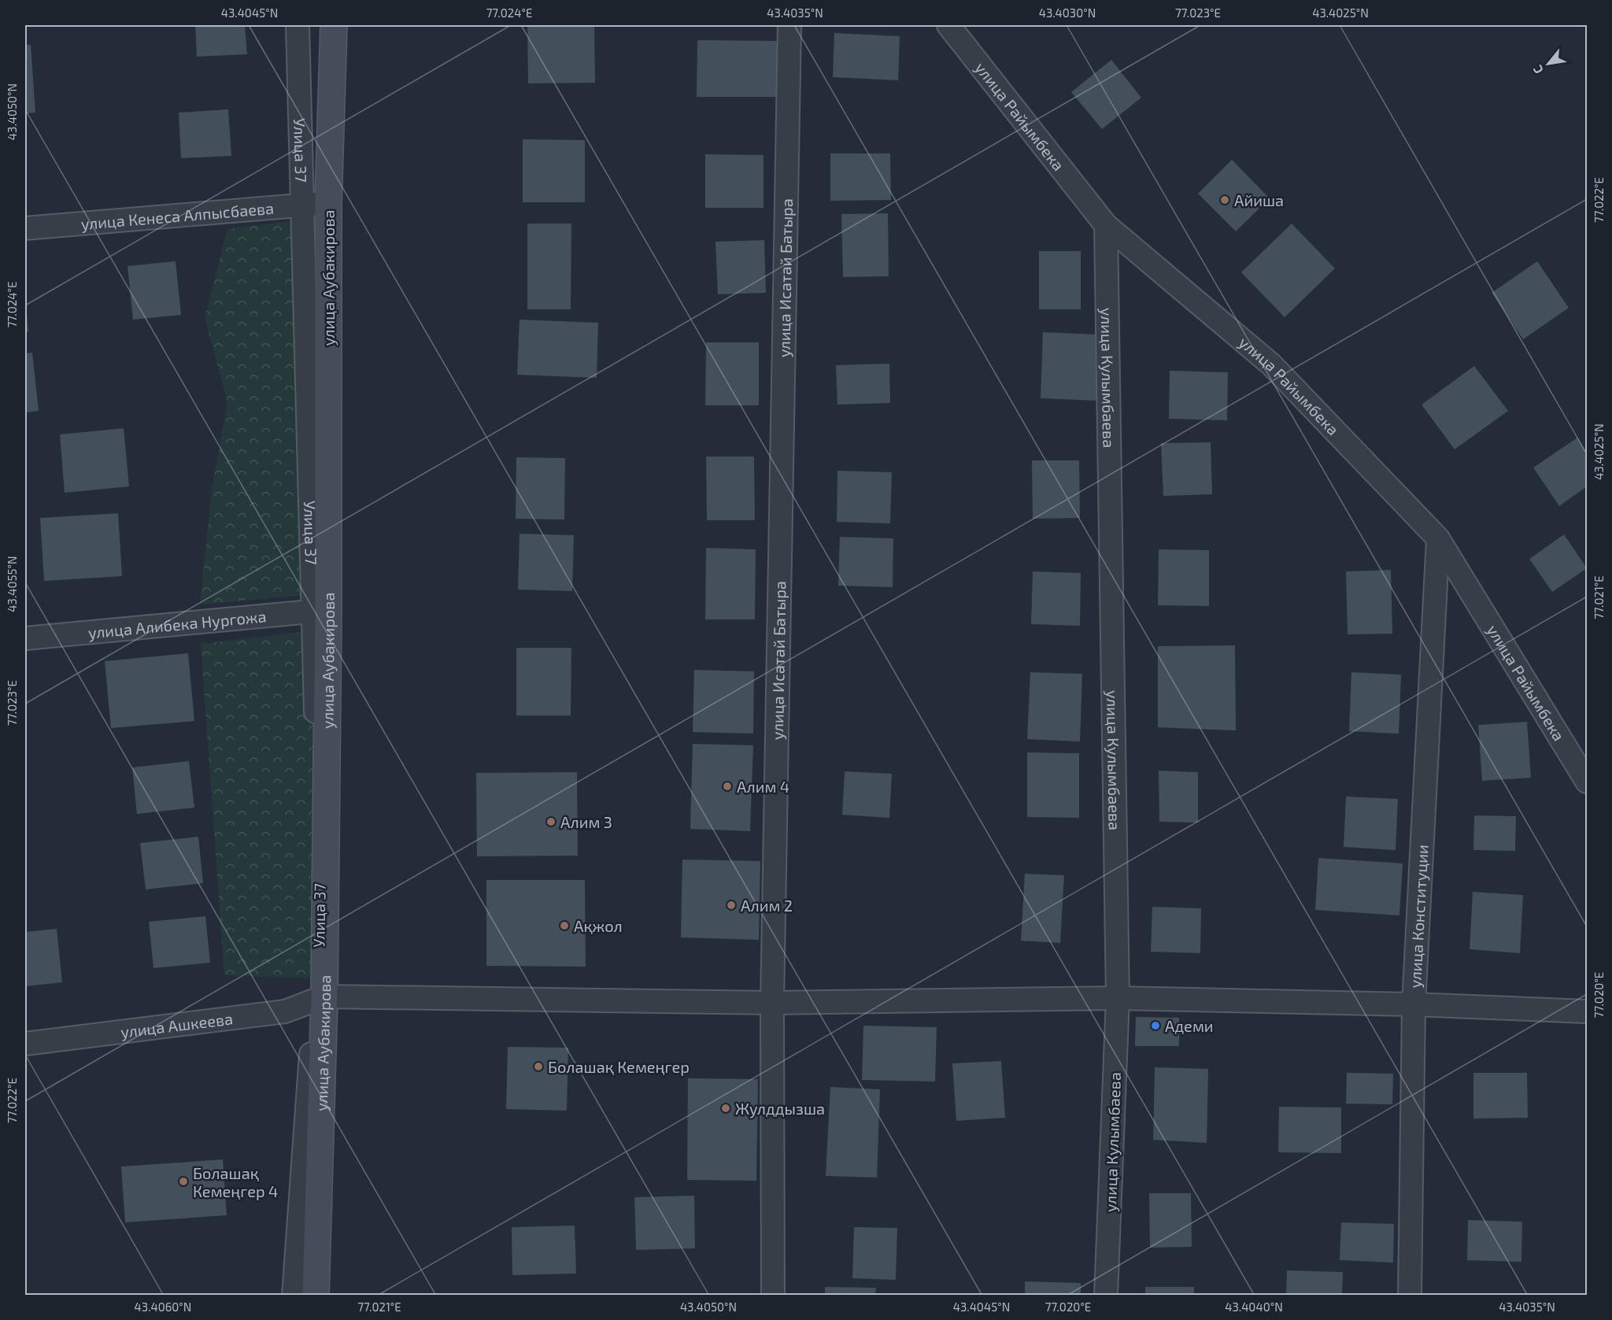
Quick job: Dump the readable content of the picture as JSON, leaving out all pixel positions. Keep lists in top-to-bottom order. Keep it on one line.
{"streets":{"main road":["улица Аубакирова"],"street":["улица Райымбека","Улица 37","улица Кенеса Алпысбаева","улица Исатай Батыра","улица Кулымбаева","улица Алибека Нургожа","улица Конституции","улица Ашкеева"]},"crossings":[["улица Райымбека","улица Кулымбаева"],["улица Райымбека","улица Конституции"],["улица Кенеса Алпысбаева","улица Аубакирова"],["улица Аубакирова","улица Алибека Нургожа"],["улица Аубакирова","улица Ашкеева"]],"places":["Айиша","Алим 4","Алим 3","Алим 2","Ақжол","Адеми","Болашақ Кемеңгер","Жулддызша","Болашақ Кемеңгер 4"],"north":"bottom left","coordinates":["43.4045°N","77.024°E","43.4035°N","43.4030°N","77.023°E","43.4025°N","43.4050°N","77.022°E","43.4055°N","77.021°E","77.020°E","43.4060°N","43.4040°N"]}
